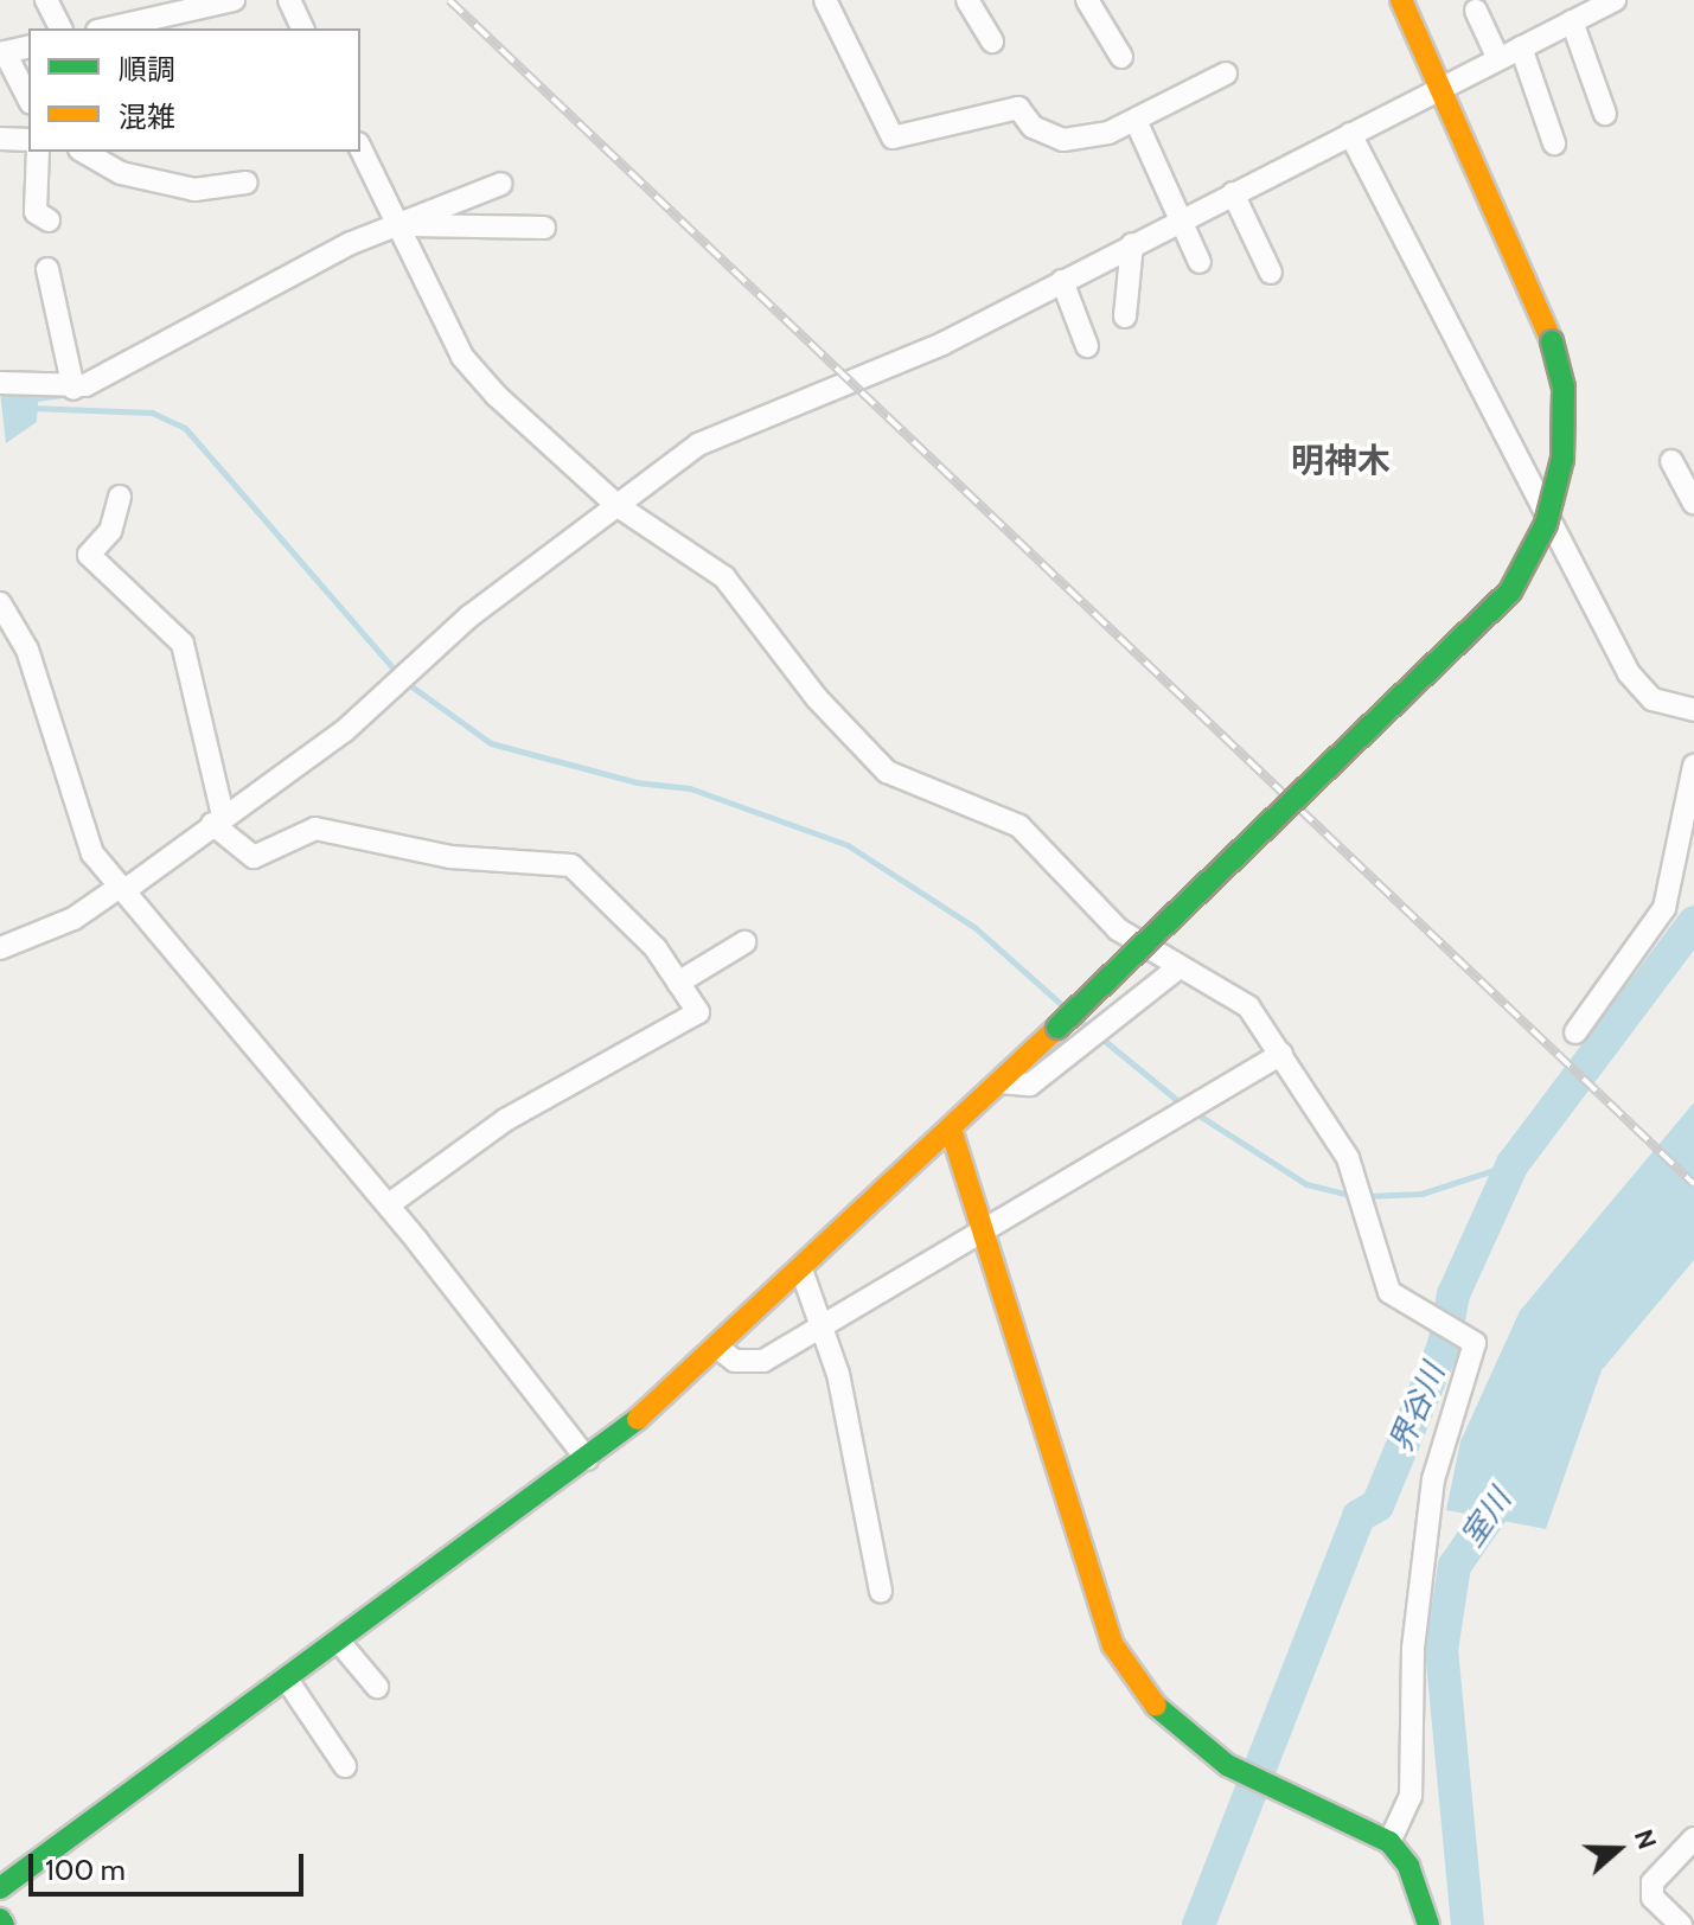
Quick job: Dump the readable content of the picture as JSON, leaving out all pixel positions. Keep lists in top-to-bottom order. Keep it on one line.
{"districts":["明神木"],"water":["界谷川","室川"],"legend":["順調","混雑"],"scale_bar":"100 m","north":"right"}
